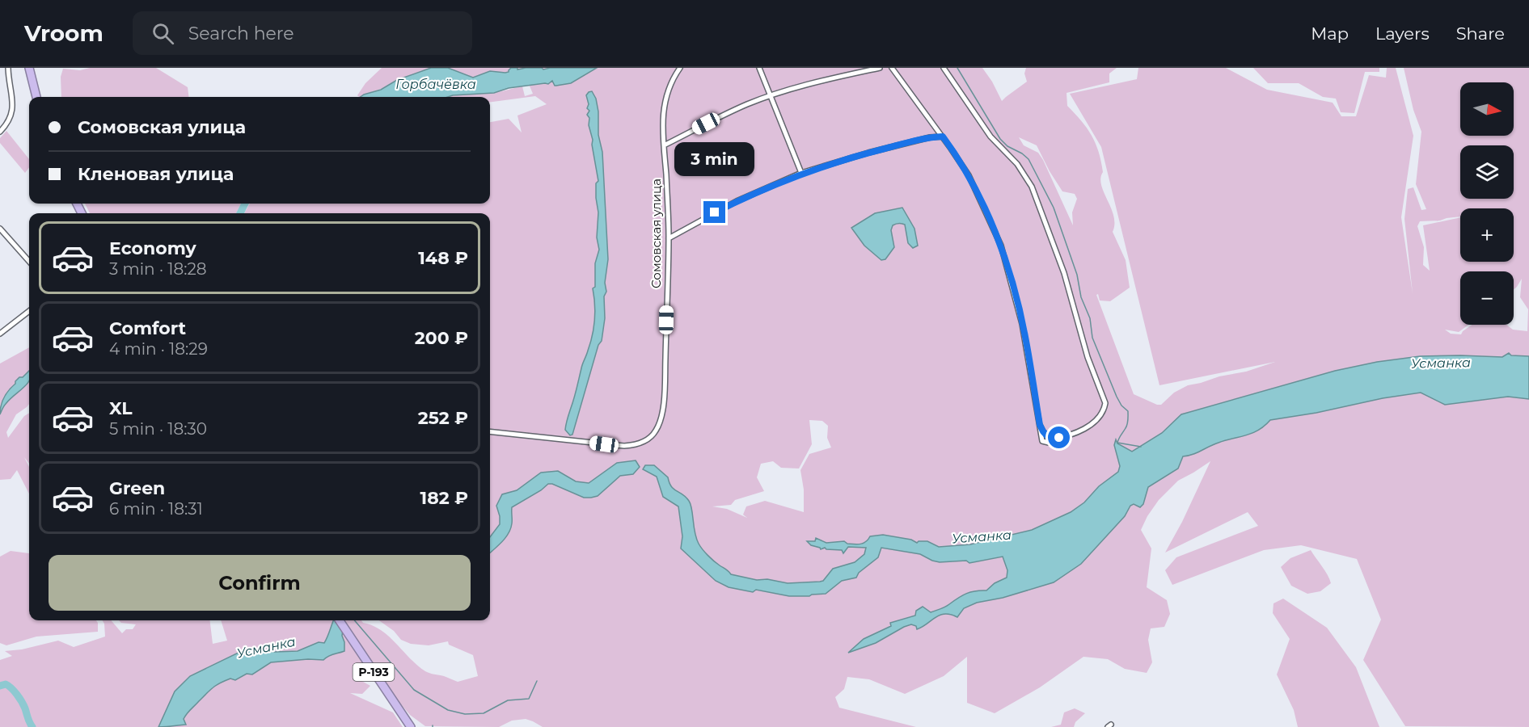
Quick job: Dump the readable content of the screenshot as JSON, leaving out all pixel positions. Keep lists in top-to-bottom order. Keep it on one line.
{"streets":{"highway":["Р-193"],"street":["Сомовская улица"]},"water":["Горбачёвка","Усманка"],"north":"right","page":{"header":"Vroom","search":"Search here","nav":["Map","Layers","Share"],"map_buttons":["+","−"],"banner":["Сомовская улица","Кленовая улица"],"bubble":"3 min","list":[{"name":"Economy","note":"3 min · 18:28","value":"148 ₽"},{"name":"Comfort","note":"4 min · 18:29","value":"200 ₽"},{"name":"XL","note":"5 min · 18:30","value":"252 ₽"},{"name":"Green","note":"6 min · 18:31","value":"182 ₽"}],"buttons":"Confirm"}}
